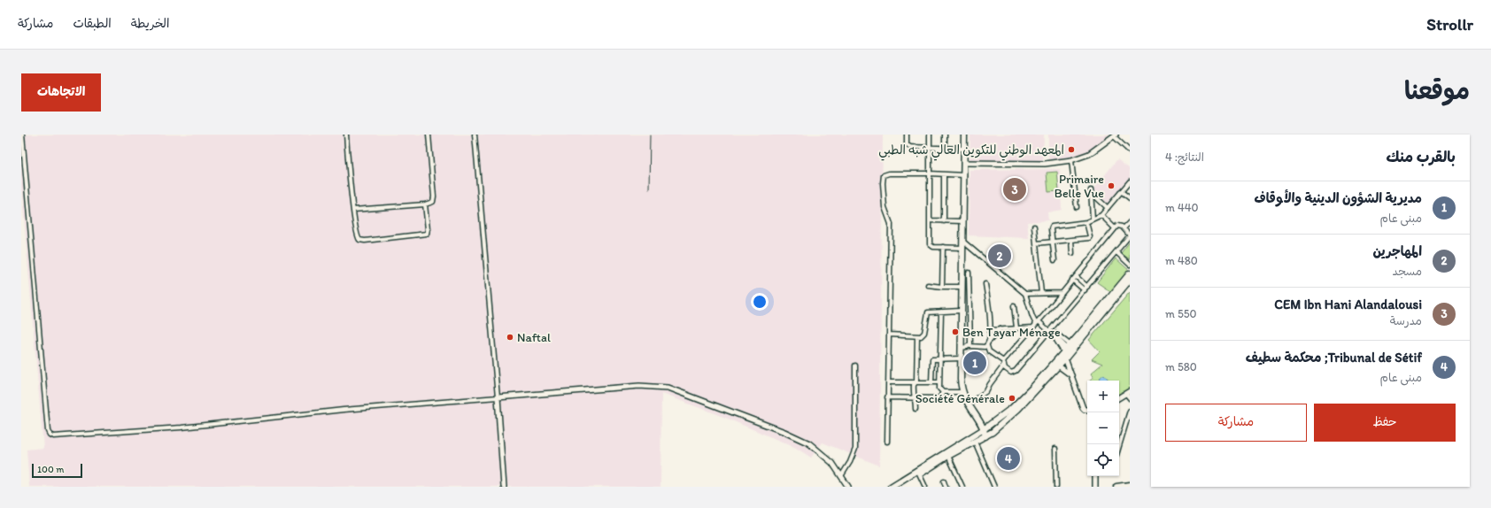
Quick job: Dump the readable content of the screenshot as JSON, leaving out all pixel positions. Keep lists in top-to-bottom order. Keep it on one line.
{"places":["المعهد الوطني للتكوين العالي شبه الطبي","Primaire Belle Vue","Ben Tayar Ménage","Naftal","Société Générale"],"scale_bar":"100 m","page":{"header":"Strollr","nav":["الخريطة","الطبقات","مشاركة"],"title":"موقعنا","buttons":["الاتجاهات",["حفظ","مشاركة"]],"heading":["بالقرب منك","النتائج: 4"],"pins":["3","2","1","4"],"list":[{"mark":"1","name":"مديرية الشؤون الدينية والأوقاف","note":"مبنى عام","value":"440 m"},{"mark":"2","name":"المهاجرين","note":"مسجد","value":"480 m"},{"mark":"3","name":"CEM Ibn Hani Alandalousi","note":"مدرسة","value":"550 m"},{"mark":"4","name":"Tribunal de Sétif; محكمة سطيف","note":"مبنى عام","value":"580 m"}],"map_buttons":["+","−"],"scale":"100 m"}}
